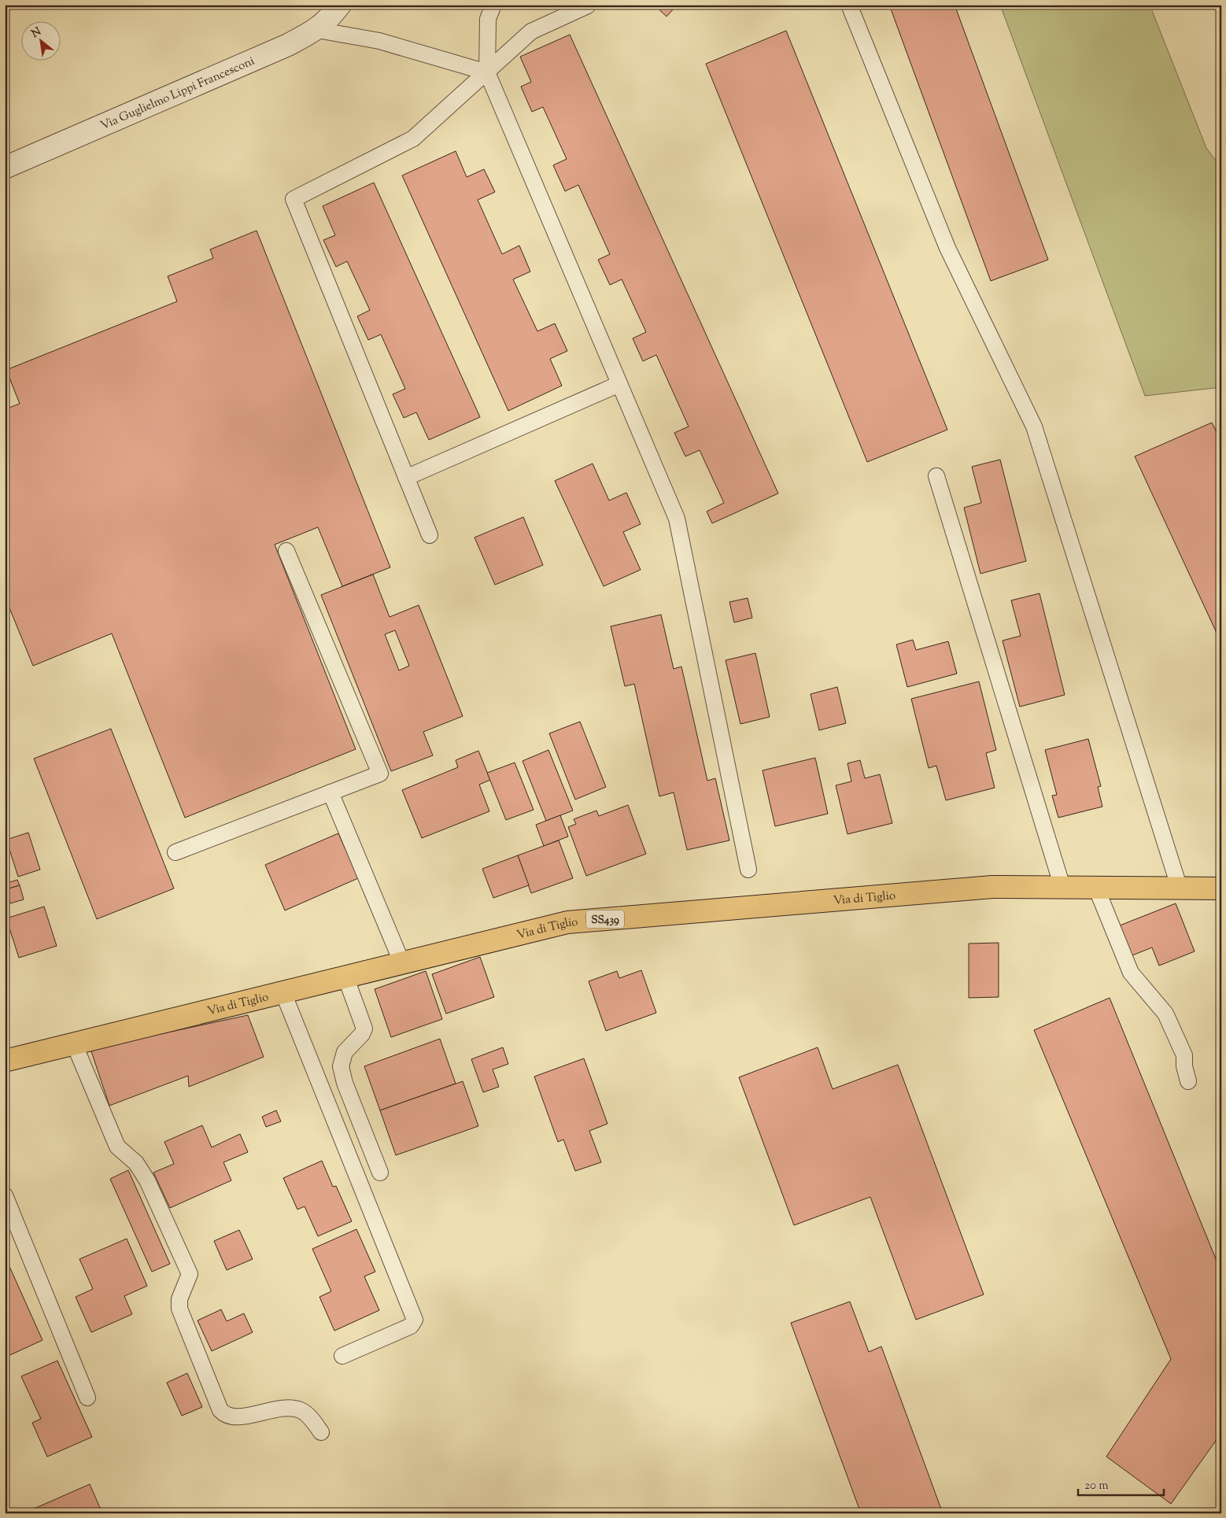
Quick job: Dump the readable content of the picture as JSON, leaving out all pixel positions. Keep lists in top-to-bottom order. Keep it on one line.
{"streets":{"main road":["Via di Tiglio","SS439"],"street":["Via Guglielmo Lippi Francesconi"]},"scale_bar":"20 m","north":"top left"}
